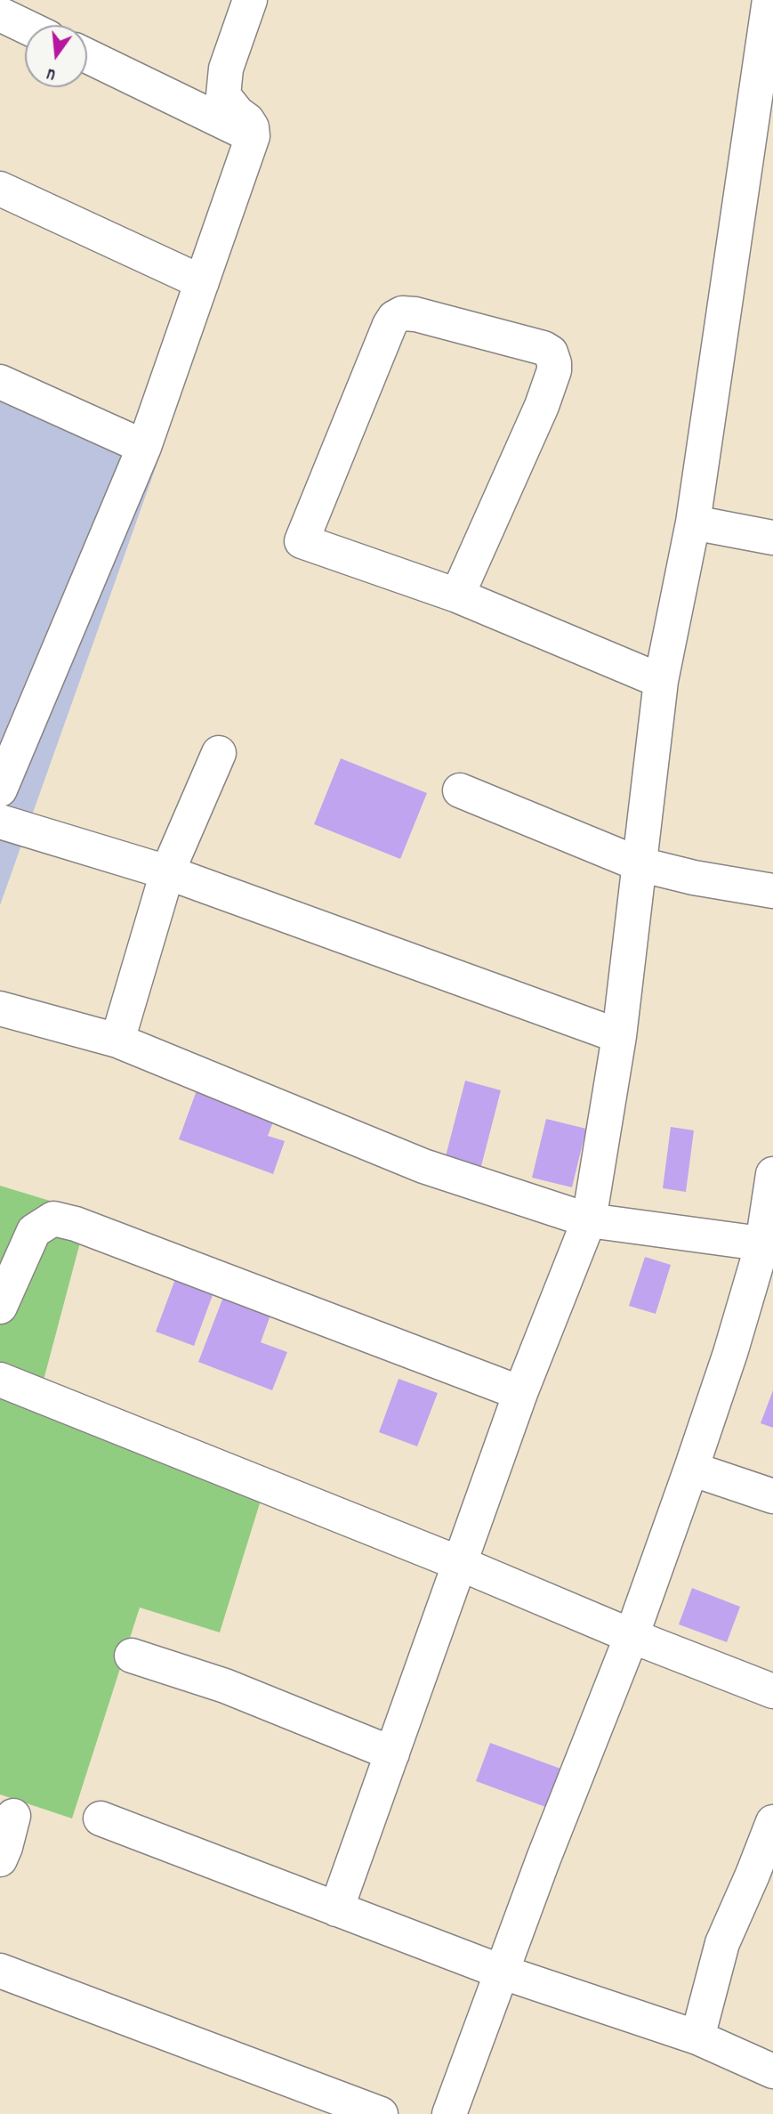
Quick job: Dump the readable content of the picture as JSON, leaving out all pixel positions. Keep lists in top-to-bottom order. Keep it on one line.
{"north":"bottom"}
